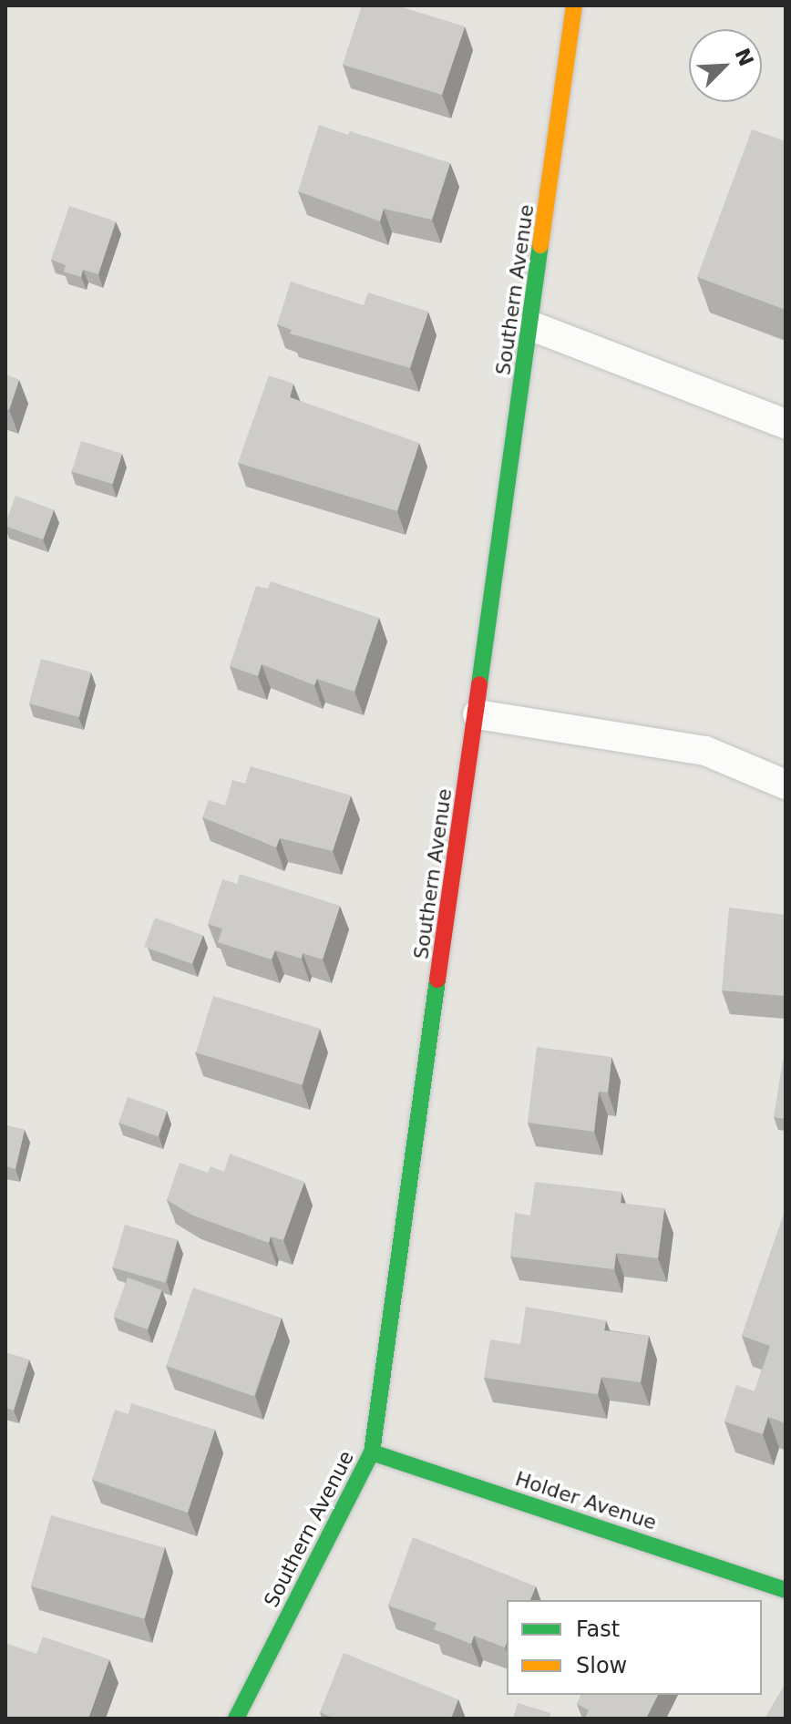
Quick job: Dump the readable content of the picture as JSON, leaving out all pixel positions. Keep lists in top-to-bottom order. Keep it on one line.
{"streets":{"street":["Southern Avenue","Holder Avenue"]},"crossings":[["Southern Avenue","Holder Avenue"]],"legend":["Fast","Slow"],"north":"top right"}
